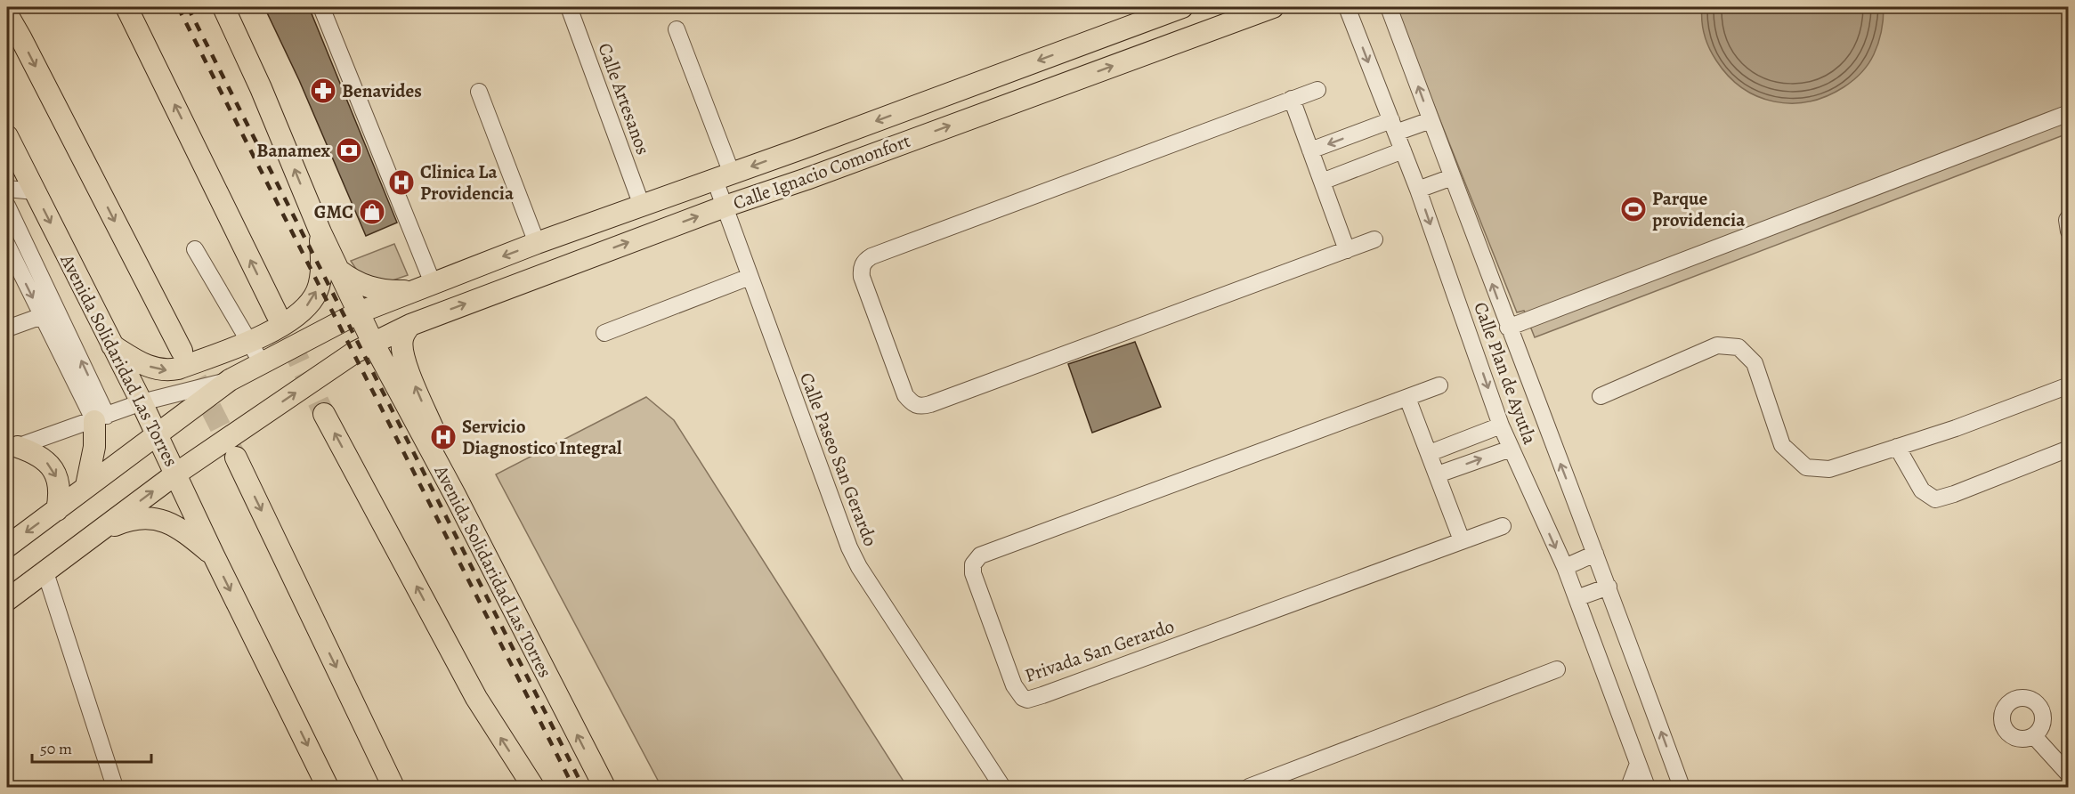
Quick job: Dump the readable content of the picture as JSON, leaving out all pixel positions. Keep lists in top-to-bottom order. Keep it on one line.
{"streets":{"main road":["Calle Ignacio Comonfort","Avenida Solidaridad Las Torres"],"street":["Calle Artesanos","Calle Plan de Ayutla","Calle Paseo San Gerardo","Privada San Gerardo"]},"crossings":[["Calle Artesanos","Calle Ignacio Comonfort"],["Calle Ignacio Comonfort","Avenida Solidaridad Las Torres"],["Calle Ignacio Comonfort","Calle Paseo San Gerardo"]],"places":{"pharmacy":["Benavides"],"bank":["Banamex"],"hospital":["Clinica La Providencia","Servicio Diagnostico Integral"],"sports":["Parque providencia"],"shop":["GMC"]},"scale_bar":"50 m"}
